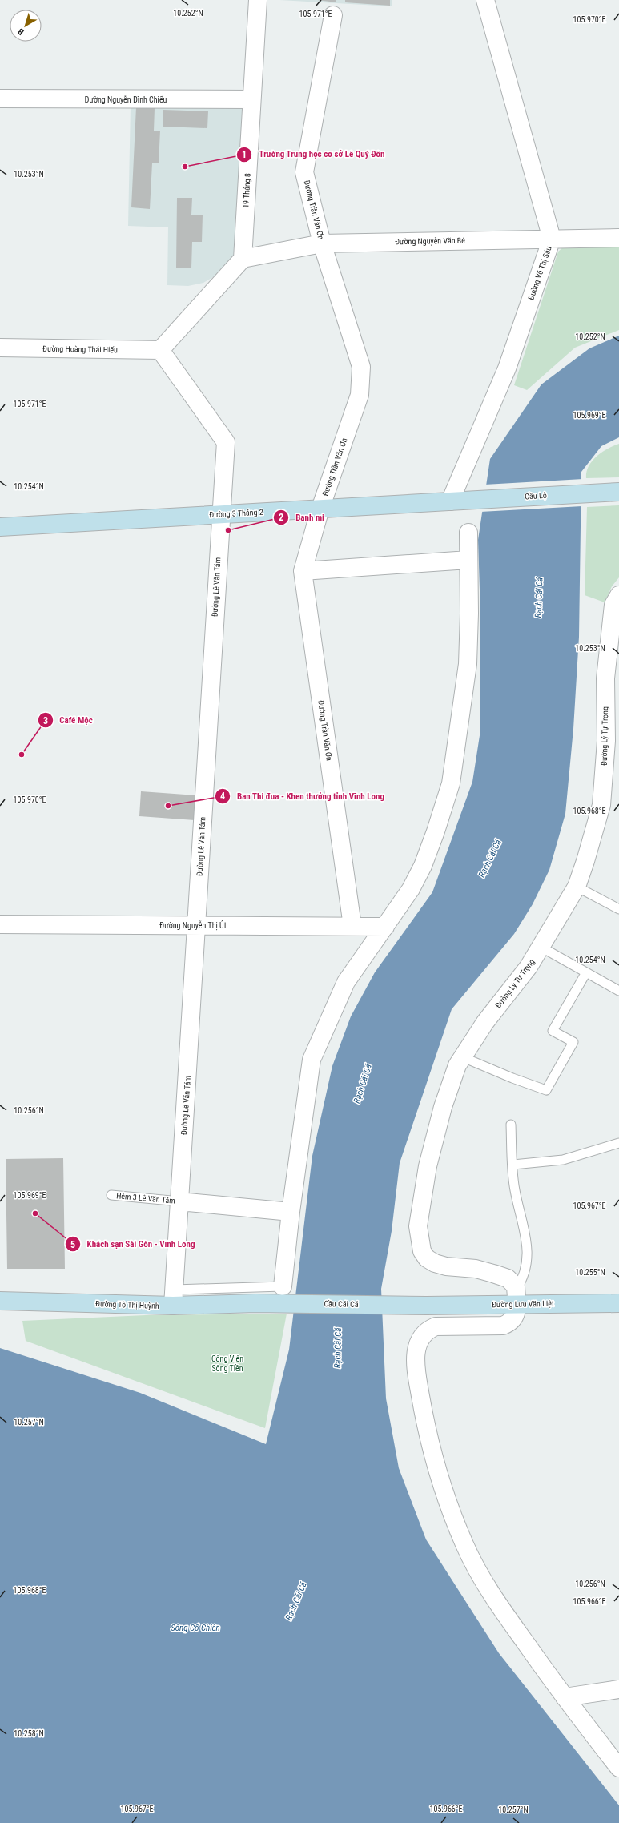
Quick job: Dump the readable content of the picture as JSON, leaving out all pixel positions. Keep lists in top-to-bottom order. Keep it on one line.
{"streets":{"main road":["Cầu Lộ","Đường 3 Tháng 2","Cầu Cái Cá","Đường Lưu Văn Liệt","Đường Tô Thị Huỳnh"],"street":["Đường Nguyễn Đình Chiểu","19 Tháng 8","Đường Trần Văn Ơn","Đường Nguyễn Văn Bé","Đường Võ Thị Sáu","Đường Hoàng Thái Hiếu","Đường Lê Văn Tám","Đường Lý Tự Trọng","Đường Nguyễn Thị Út"],"lane":["Hẻm 3 Lê Văn Tám"]},"crossings":[["Đường Nguyễn Đình Chiểu","19 Tháng 8"],["19 Tháng 8","Đường Nguyễn Văn Bé"],["Đường Trần Văn Ơn","Đường Nguyễn Văn Bé"],["Đường Trần Văn Ơn","Đường 3 Tháng 2"],["Đường Trần Văn Ơn","Đường Nguyễn Thị Út"],["Đường Nguyễn Văn Bé","Đường Võ Thị Sáu"],["Đường Võ Thị Sáu","Đường 3 Tháng 2"],["Đường Hoàng Thái Hiếu","Đường Lê Văn Tám"],["Cầu Lộ","Đường 3 Tháng 2"],["Đường 3 Tháng 2","Đường Lê Văn Tám"],["Đường Lê Văn Tám","Đường Nguyễn Thị Út"],["Đường Lê Văn Tám","Hẻm 3 Lê Văn Tám"],["Đường Lê Văn Tám","Đường Tô Thị Huỳnh"],["Đường Lý Tự Trọng","Đường Lưu Văn Liệt"],["Cầu Cái Cá","Đường Lưu Văn Liệt"],["Cầu Cái Cá","Đường Tô Thị Huỳnh"]],"water":["Rạch Cái Cá","Sông Cổ Chiên"],"parks":["Công Viên Sông Tiền"],"places":["Trường Trung học cơ sở Lê Quý Đôn","Banh mi","Café Mộc","Ban Thi đua - Khen thưởng tỉnh Vĩnh Long","Khách sạn Sài Gòn - Vĩnh Long"],"north":"bottom left","coordinates":["10.252°N","105.971°E","105.970°E","10.253°N","105.969°E","10.254°N","105.968°E","10.256°N","105.967°E","10.255°N","10.257°N","105.966°E","10.258°N"]}
